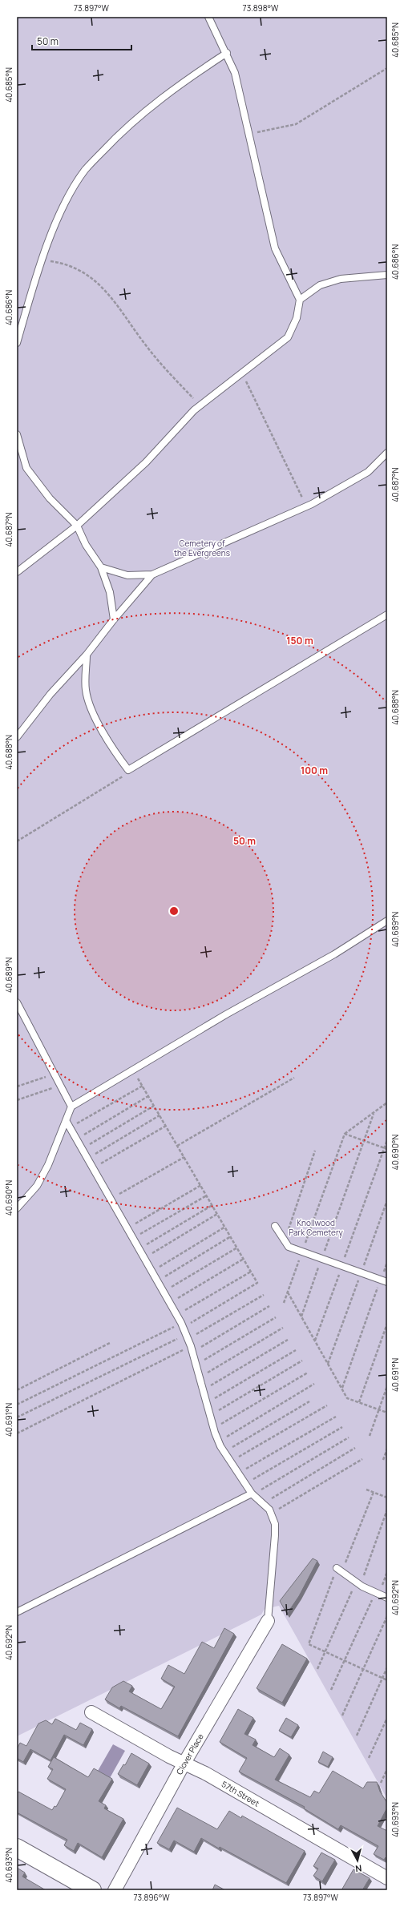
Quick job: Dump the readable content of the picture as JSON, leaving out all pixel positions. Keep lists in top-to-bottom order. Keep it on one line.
{"streets":{"street":["Clover Place","57th Street"]},"crossings":[["Clover Place","57th Street"]],"parks":["Cemetery of the Evergreens","Knollwood Park Cemetery"],"scale_bar":"50 m","north":"bottom","coordinates":["73.897°W","73.898°W","40.685°N","40.686°N","40.687°N","40.688°N","40.689°N","40.690°N","40.691°N","40.692°N","40.693°N","73.896°W"],"rings":["150 m","100 m","50 m"]}
